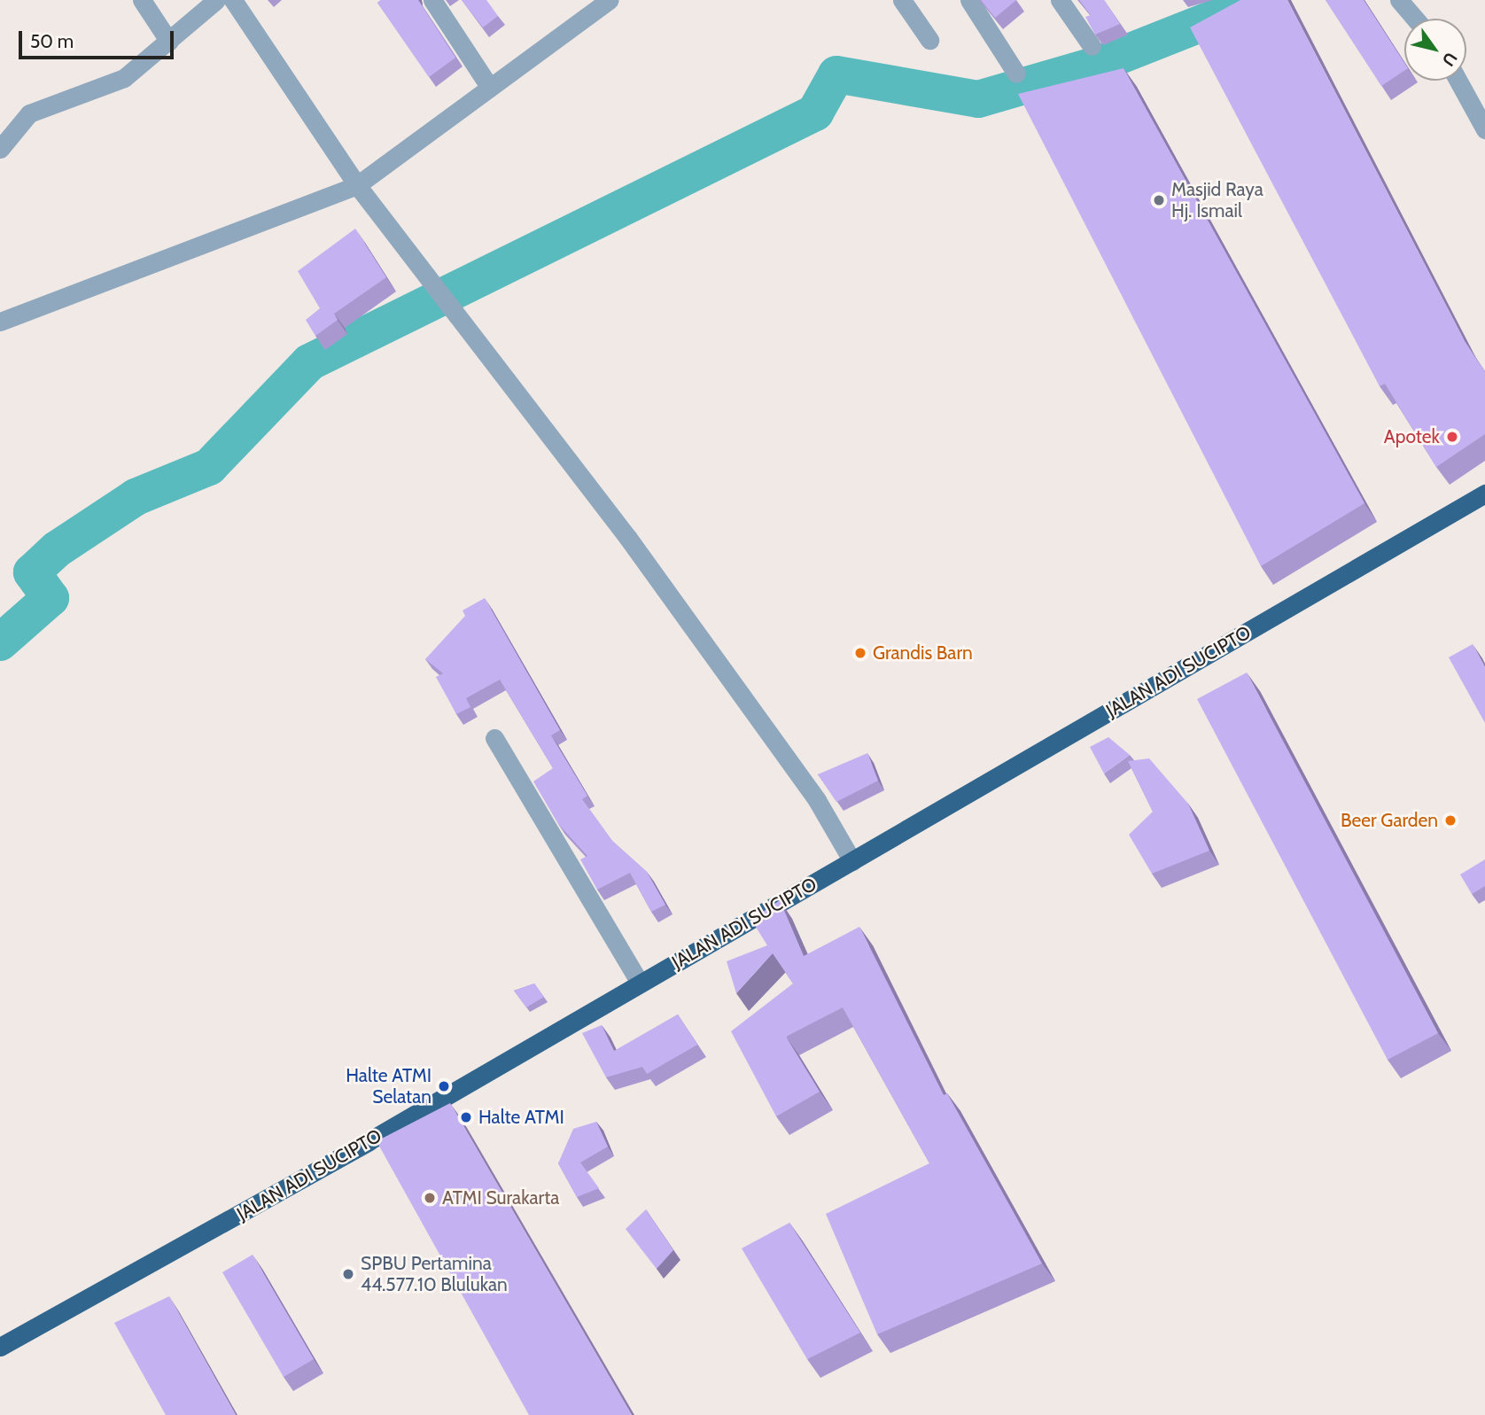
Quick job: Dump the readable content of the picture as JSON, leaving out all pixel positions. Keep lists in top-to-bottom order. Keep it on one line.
{"streets":{"highway":["JALAN ADI SUCIPTO"]},"places":["Masjid Raya Hj. Ismail","Apotek","Grandis Barn","Beer Garden","Halte ATMI Selatan","Halte ATMI","ATMI Surakarta","SPBU Pertamina 44.577.10 Blulukan"],"scale_bar":"50 m","north":"bottom right"}
